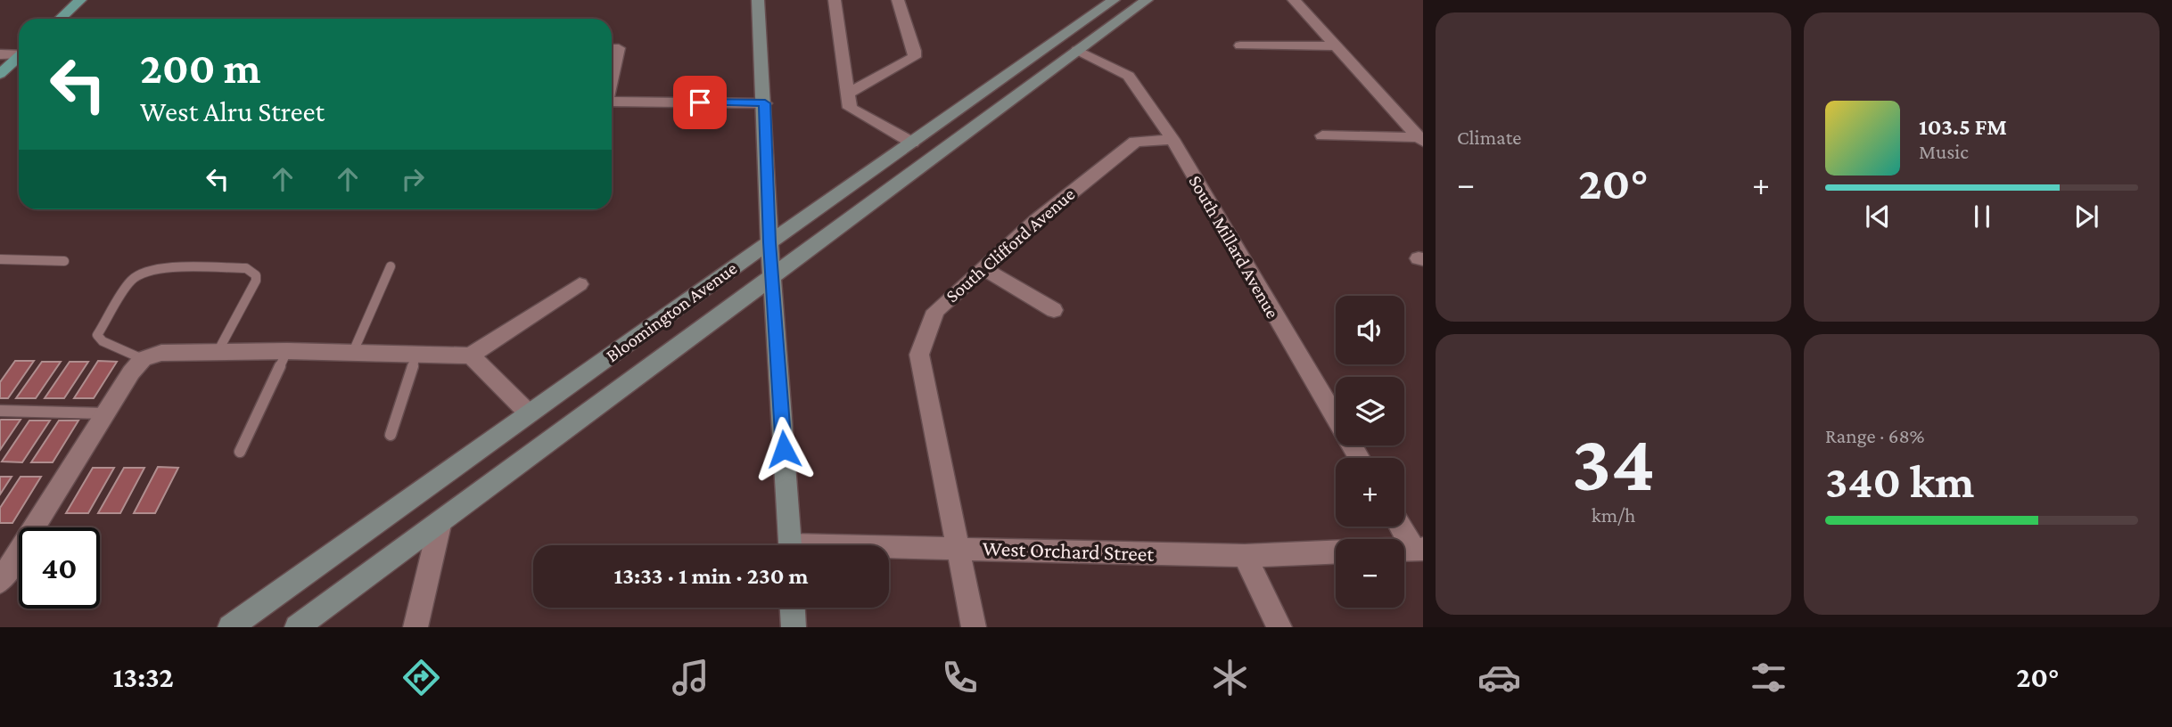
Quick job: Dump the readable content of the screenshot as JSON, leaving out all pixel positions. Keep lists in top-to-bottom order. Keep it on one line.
{"streets":{"main road":["Bloomington Avenue"],"street":["South Clifford Avenue","South Millard Avenue","West Orchard Street"]},"crossings":[["South Clifford Avenue","South Millard Avenue"],["South Clifford Avenue","West Orchard Street"],["South Millard Avenue","Bloomington Avenue"]],"page":{"tile":["Climate",["34","km/h"],["Range · 68%","340 km"]],"turn":["200 m","West Alru Street"],"song":["103.5 FM","Music"],"heat":["−","20°","+"],"map_buttons":["+","−"],"limit":"40","trip":"13:33 · 1 min · 230 m","tabs":["13:32","20°"]}}
